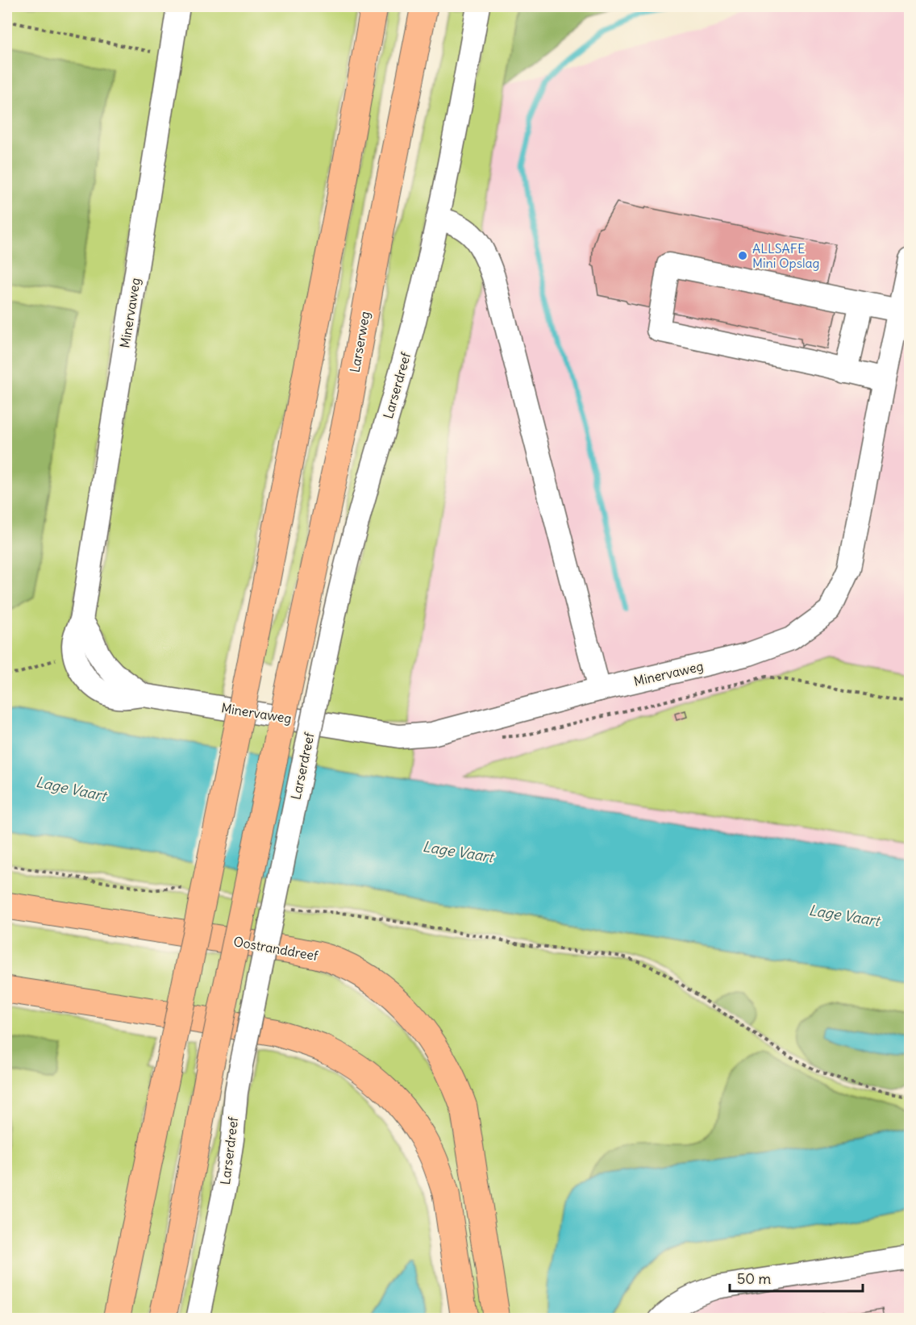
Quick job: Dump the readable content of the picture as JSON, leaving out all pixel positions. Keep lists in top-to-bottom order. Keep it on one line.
{"streets":{"main road":["Larserweg","Oostranddreef"],"street":["Minervaweg","Larserdreef"]},"water":["Lage Vaart"],"places":["ALLSAFE Mini Opslag"],"scale_bar":"50 m"}
